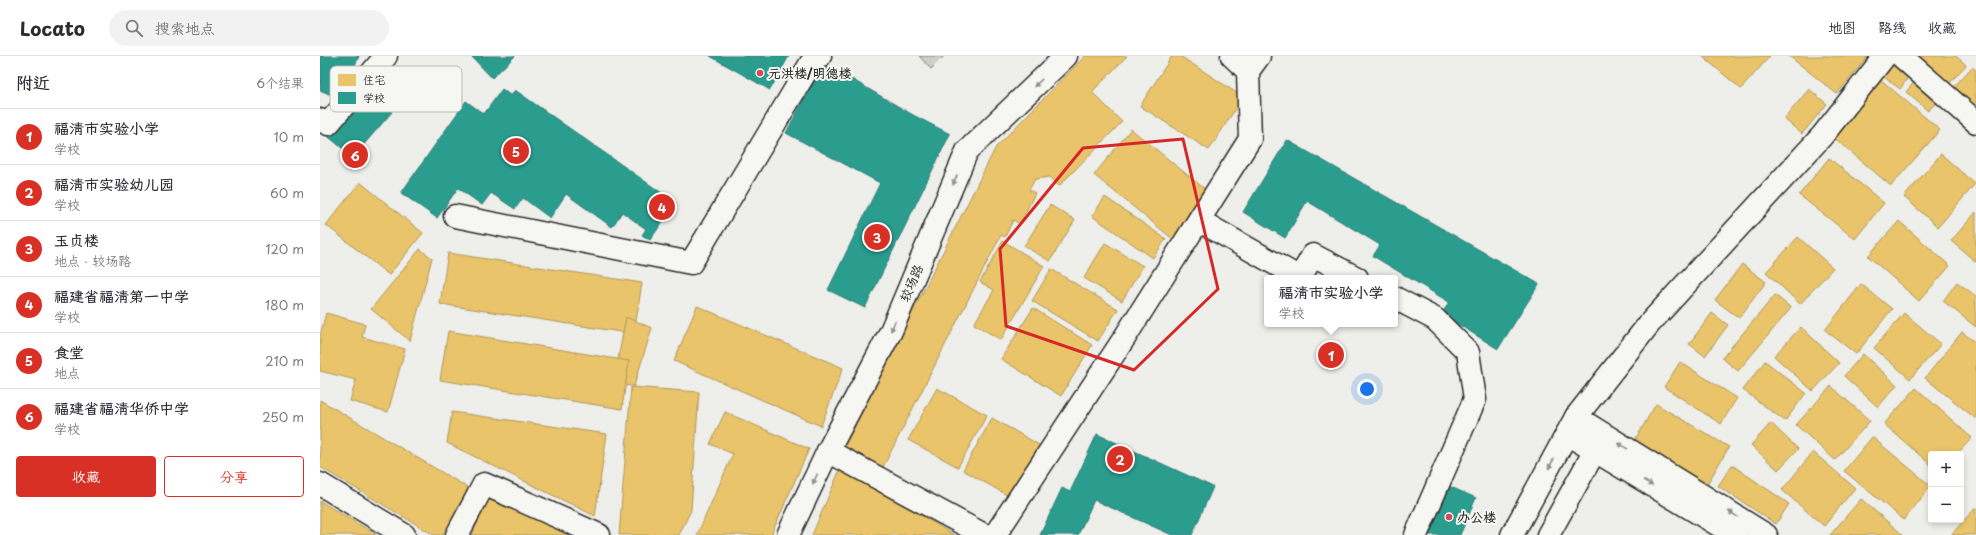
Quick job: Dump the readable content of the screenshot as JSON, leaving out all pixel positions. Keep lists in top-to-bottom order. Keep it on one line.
{"streets":{"street":["较场路"]},"one_way":["较场路"],"places":["元洪楼/明德楼","办公楼"],"legend":["住宅","学校"],"page":{"header":"Locato","search":"搜索地点","nav":["地图","路线","收藏"],"heading":["附近","6个结果"],"list":[{"mark":"1","name":"福清市实验小学","note":"学校","value":"10 m"},{"mark":"2","name":"福清市实验幼儿园","note":"学校","value":"60 m"},{"mark":"3","name":"玉贞楼","note":"地点 · 较场路","value":"120 m"},{"mark":"4","name":"福建省福清第一中学","note":"学校","value":"180 m"},{"mark":"5","name":"食堂","note":"地点","value":"210 m"},{"mark":"6","name":"福建省福清华侨中学","note":"学校","value":"250 m"}],"pins":["5","6","4","3","1","2"],"popup":["福清市实验小学","学校"],"buttons":["收藏","分享"],"map_buttons":["+","−"]}}
